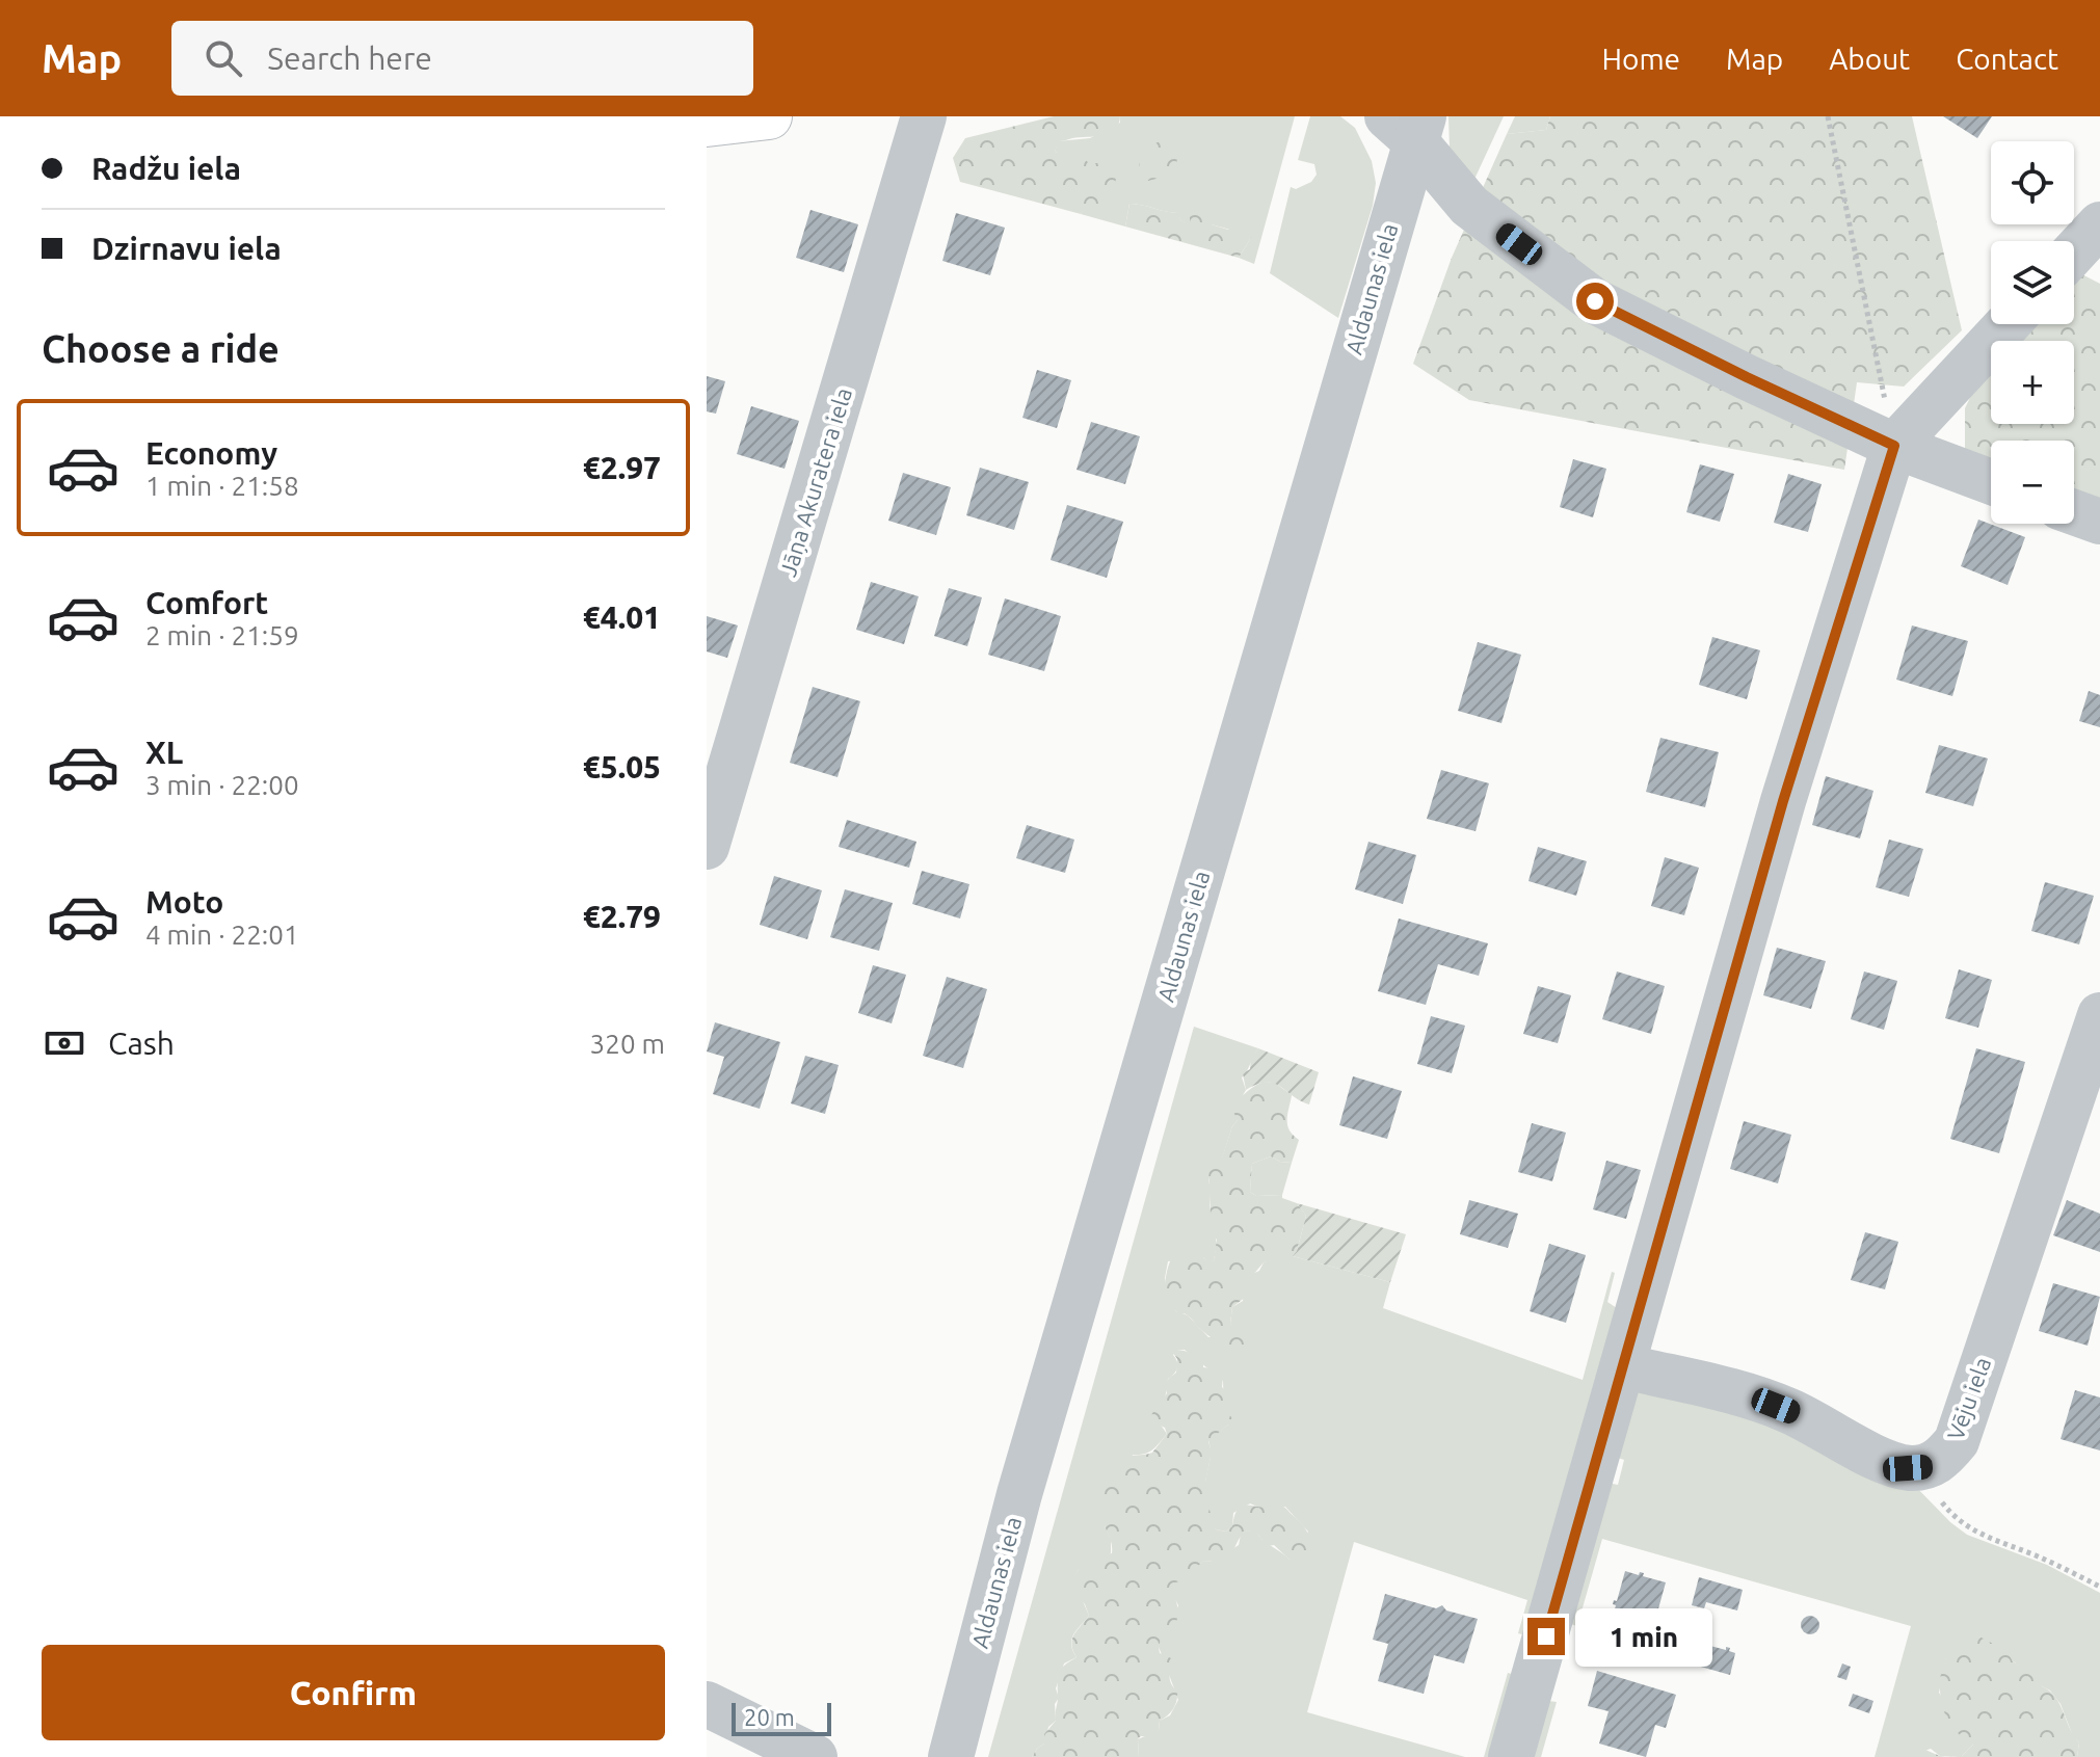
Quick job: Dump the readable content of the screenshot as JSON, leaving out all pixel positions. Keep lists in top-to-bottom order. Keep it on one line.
{"streets":{"street":["Aldaunas iela","Jāņa Akuratera iela","Vēju iela"]},"scale_bar":"20 m","page":{"header":"Map","search":"Search here","nav":["Home","Map","About","Contact"],"banner":["Radžu iela","Dzirnavu iela"],"map_buttons":["+","−"],"heading":"Choose a ride","list":[{"name":"Economy","note":"1 min · 21:58","value":"€2.97"},{"name":"Comfort","note":"2 min · 21:59","value":"€4.01"},{"name":"XL","note":"3 min · 22:00","value":"€5.05"},{"name":"Moto","note":"4 min · 22:01","value":"€2.79"}],"pay":["Cash","320 m"],"bubble":"1 min","buttons":"Confirm","scale":"20 m"}}
